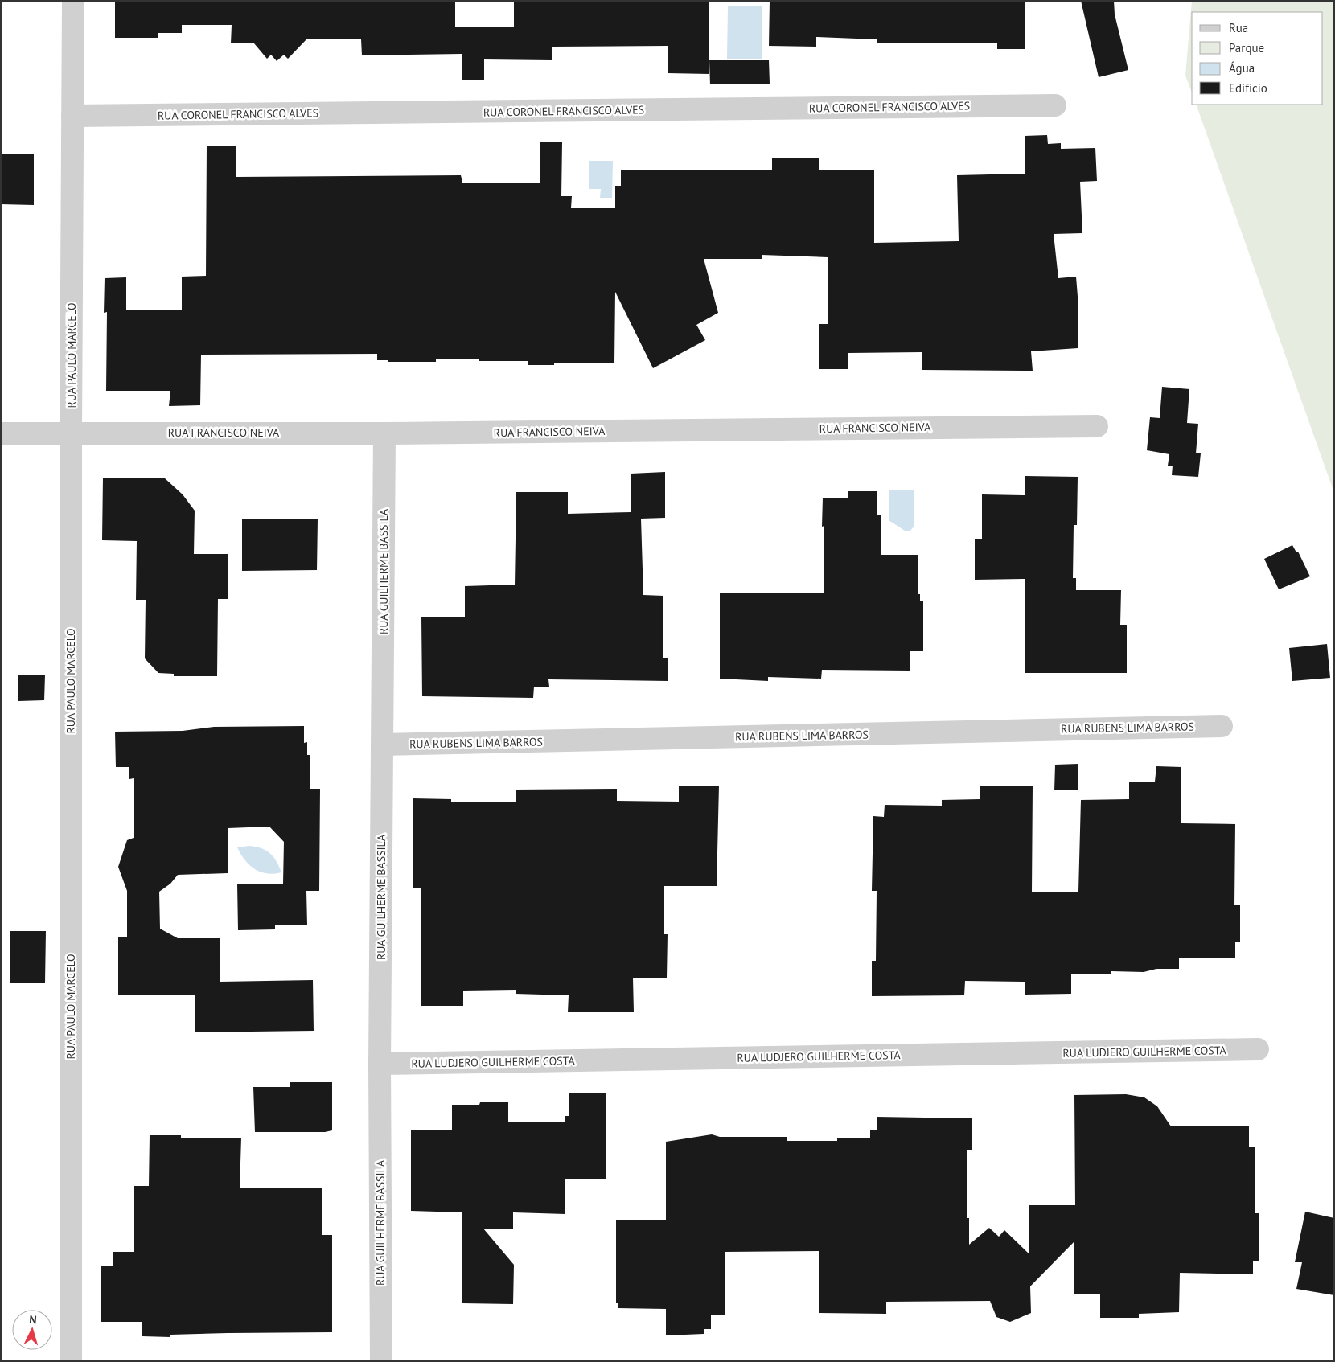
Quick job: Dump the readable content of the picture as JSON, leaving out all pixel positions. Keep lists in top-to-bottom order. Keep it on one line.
{"streets":{"street":["RUA CORONEL FRANCISCO ALVES","RUA PAULO MARCELO","RUA FRANCISCO NEIVA","RUA GUILHERME BASSILA","RUA RUBENS LIMA BARROS","RUA LUDJERO GUILHERME COSTA"]},"crossings":[["RUA CORONEL FRANCISCO ALVES","RUA PAULO MARCELO"],["RUA PAULO MARCELO","RUA FRANCISCO NEIVA"],["RUA FRANCISCO NEIVA","RUA GUILHERME BASSILA"],["RUA GUILHERME BASSILA","RUA RUBENS LIMA BARROS"],["RUA GUILHERME BASSILA","RUA LUDJERO GUILHERME COSTA"]],"legend":["Rua","Parque","Água","Edifício"],"north":"top"}
